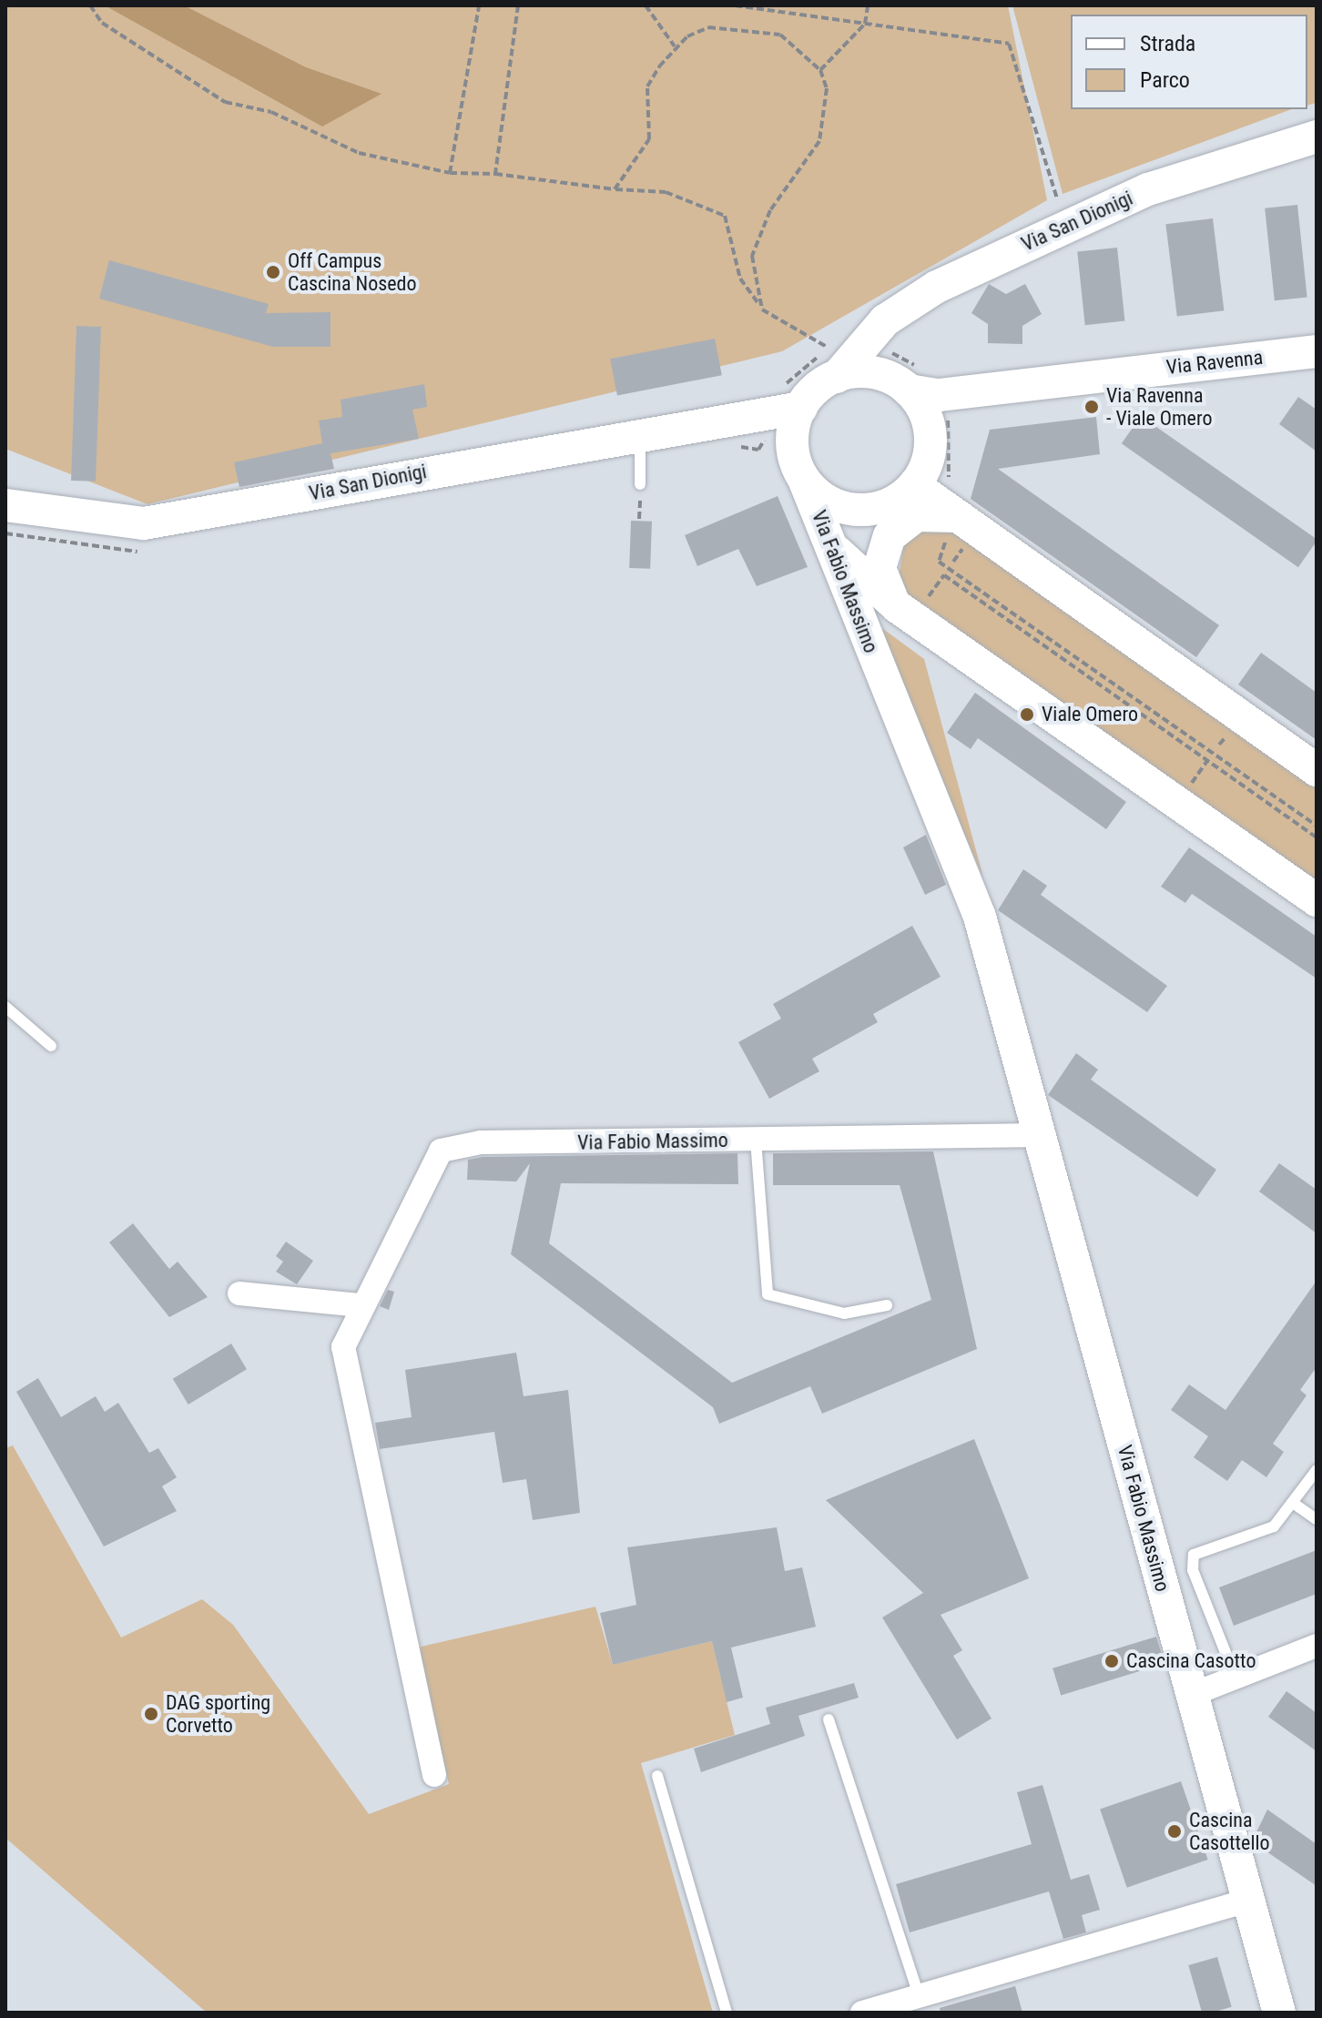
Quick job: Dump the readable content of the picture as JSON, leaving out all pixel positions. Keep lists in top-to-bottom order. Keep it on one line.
{"streets":{"street":["Via San Dionigi","Via Ravenna","Via Fabio Massimo"]},"crossings":[["Via San Dionigi","Via Ravenna"],["Via San Dionigi","Via Fabio Massimo"],["Via Ravenna","Via Fabio Massimo"]],"places":["Off Campus Cascina Nosedo","Via Ravenna - Viale Omero","Viale Omero","Cascina Casotto","DAG sporting Corvetto","Cascina Casottello"],"legend":["Strada","Parco"]}
